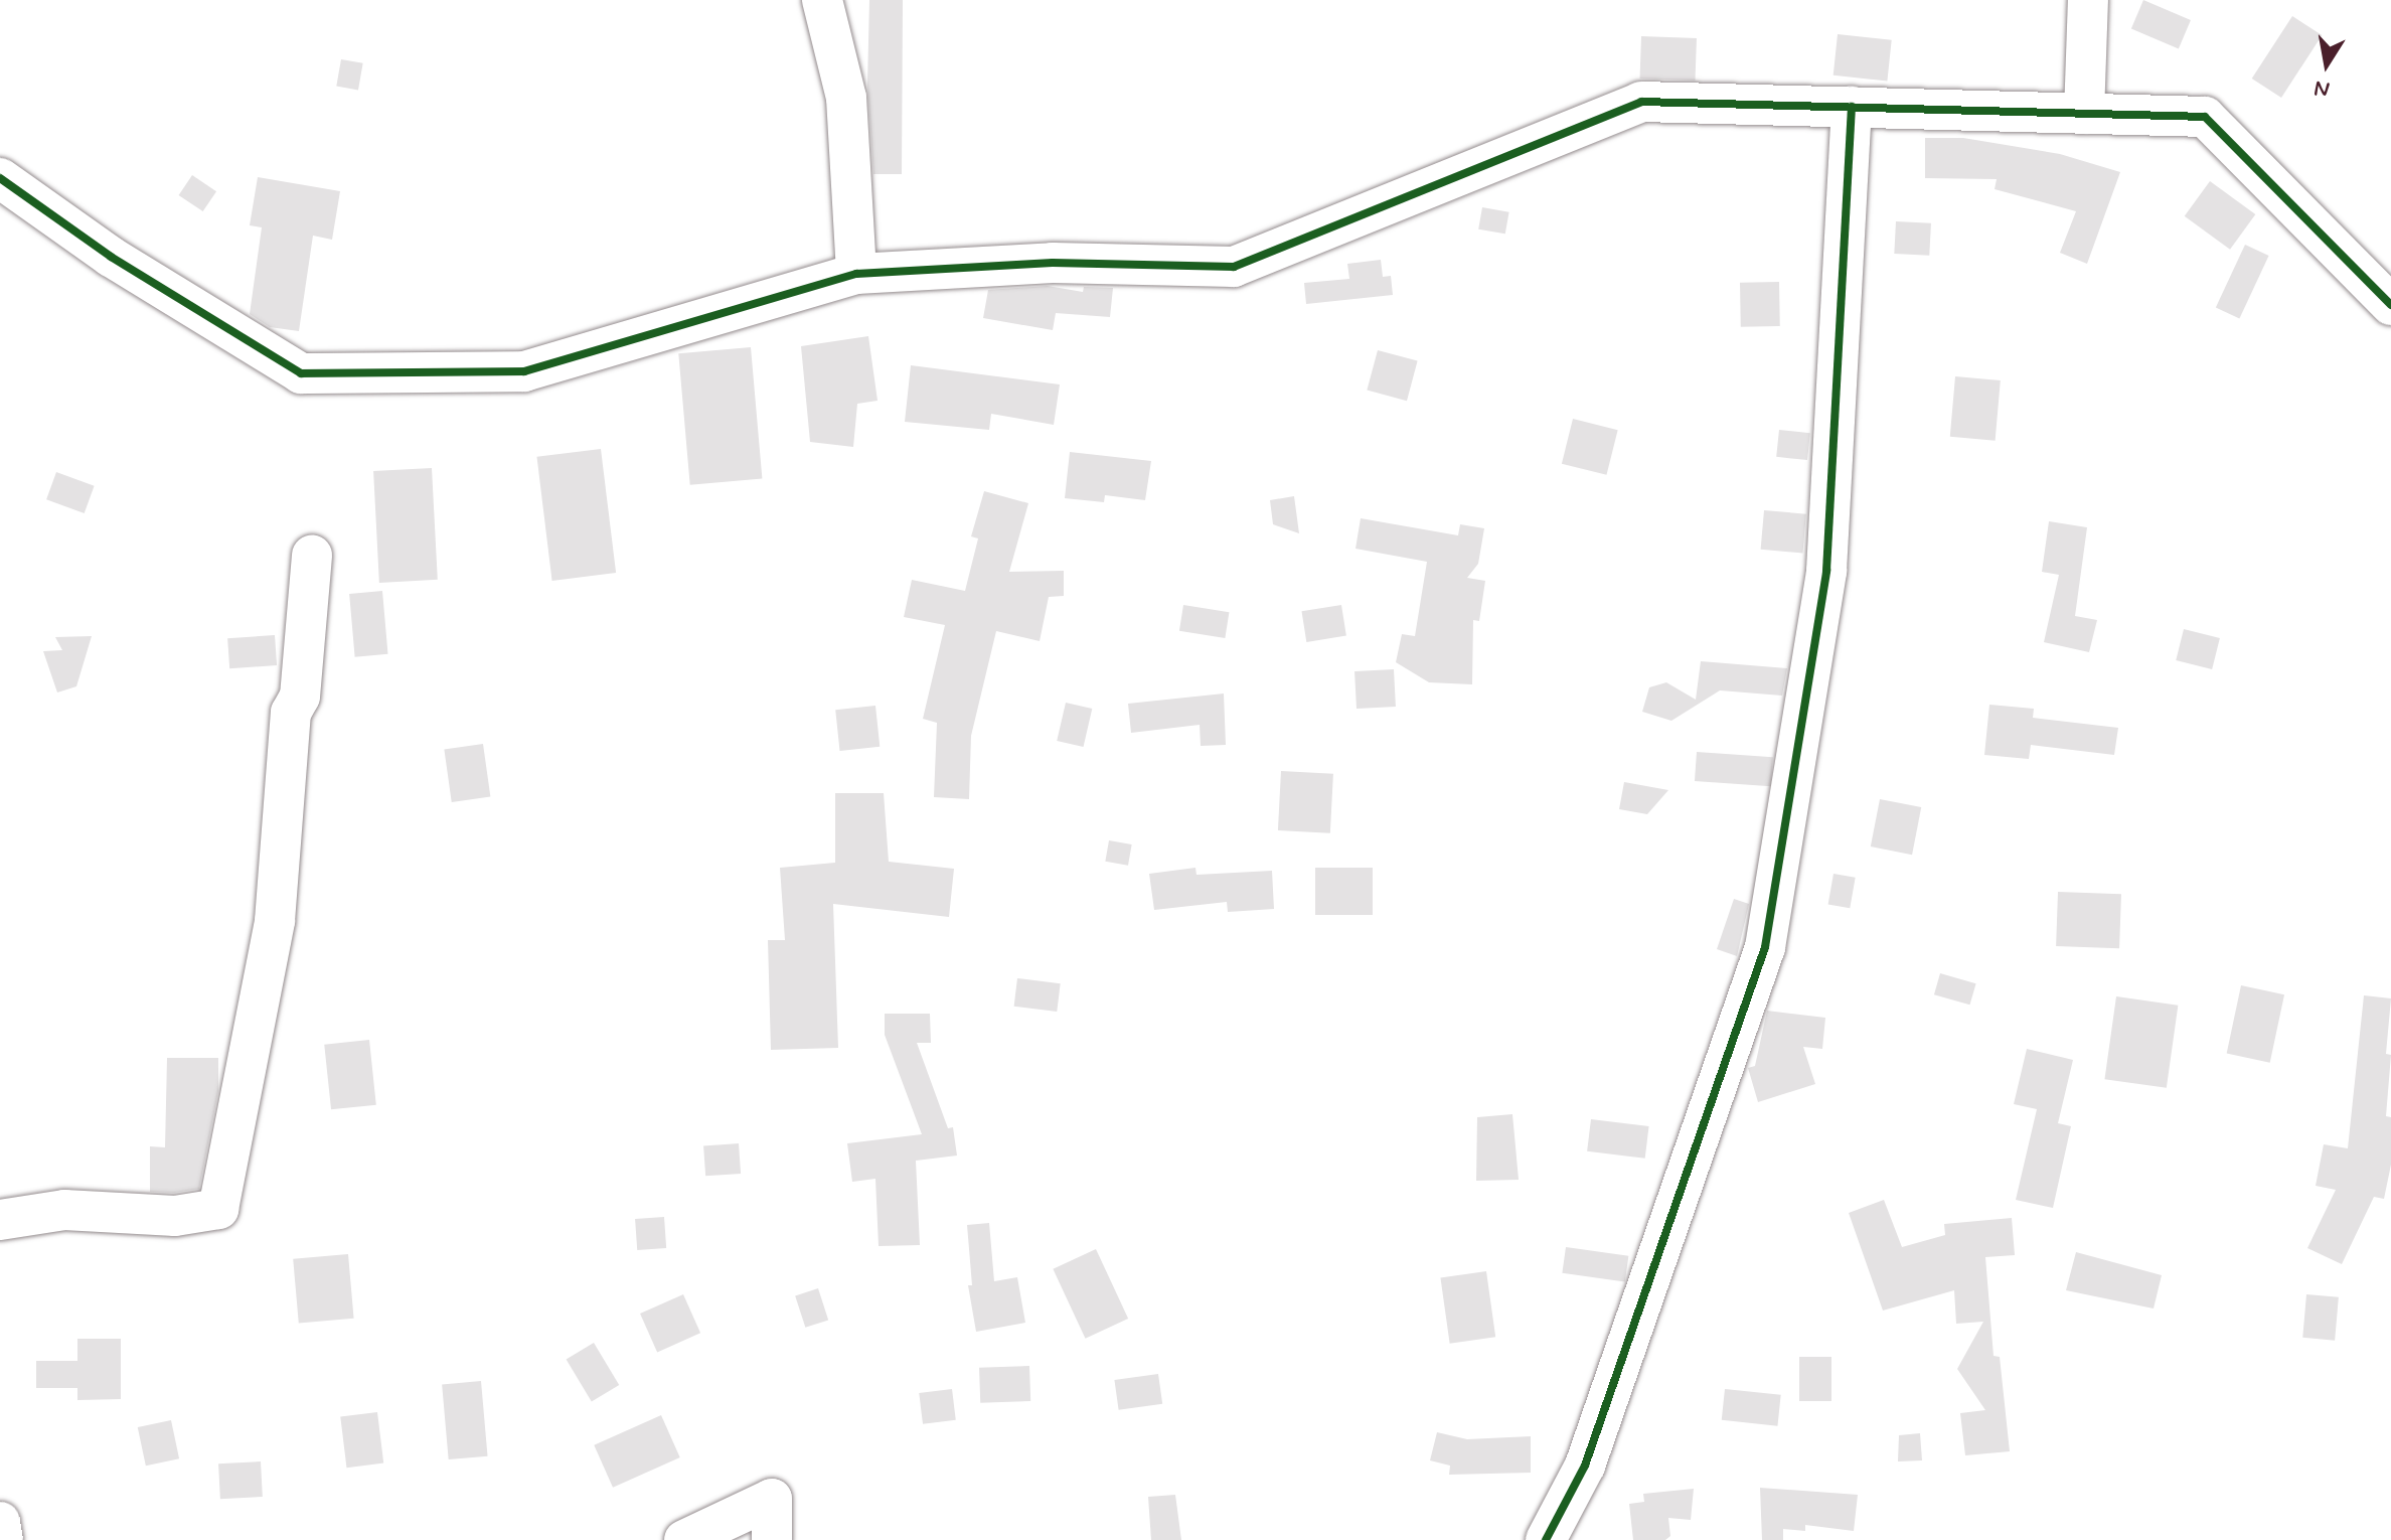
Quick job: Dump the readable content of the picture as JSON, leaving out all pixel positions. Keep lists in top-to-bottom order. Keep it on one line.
{"north":"bottom"}
